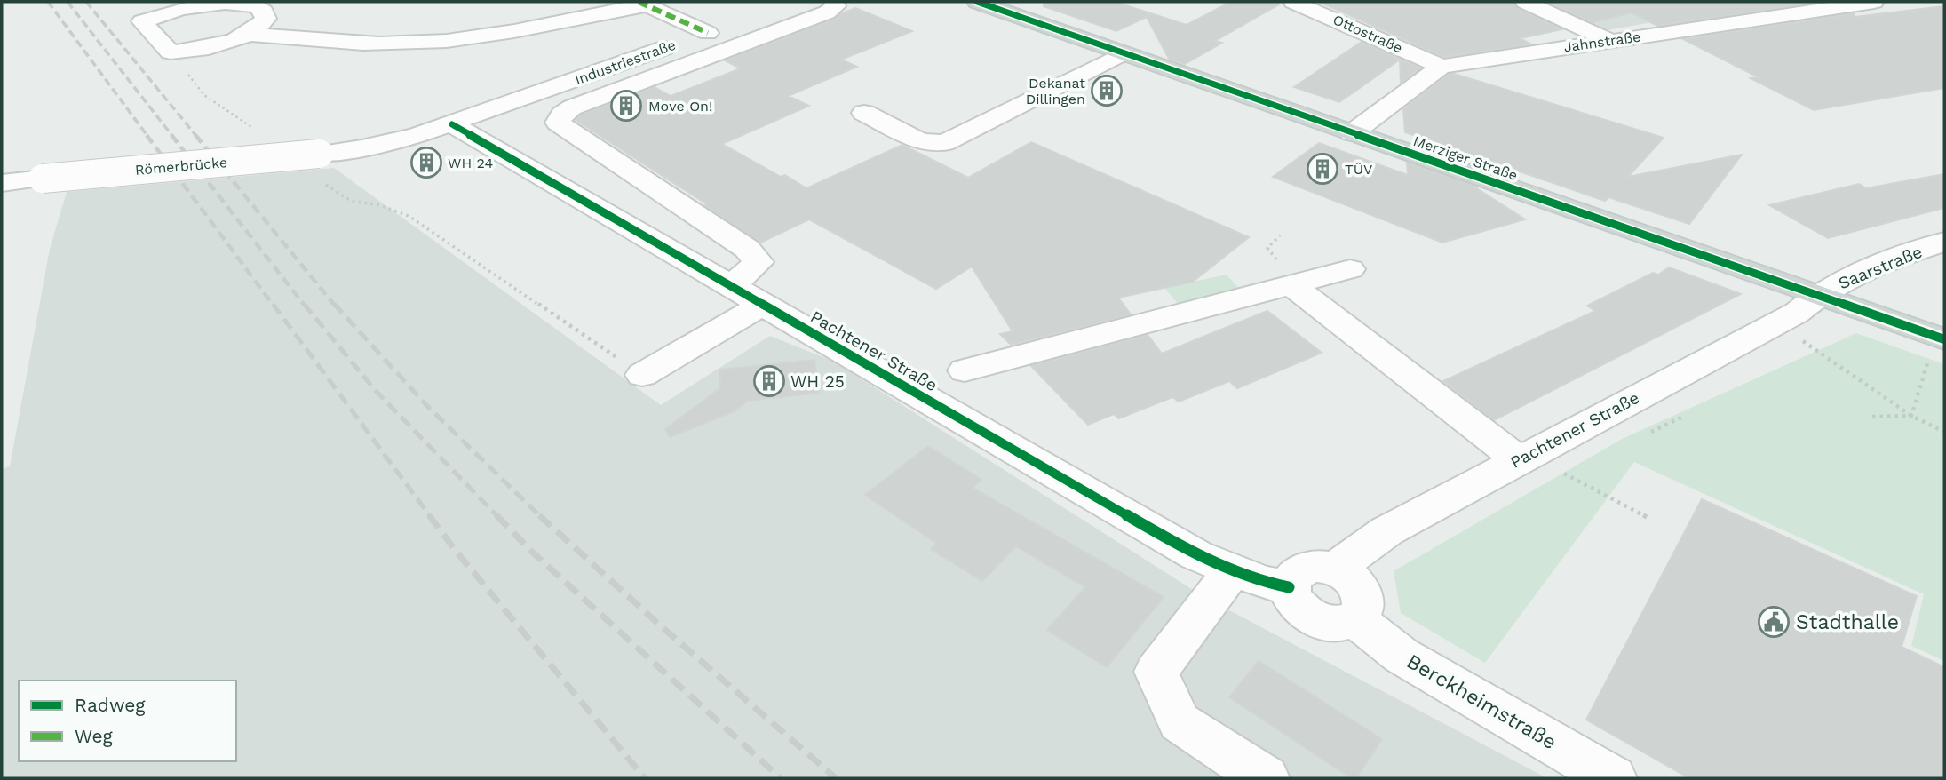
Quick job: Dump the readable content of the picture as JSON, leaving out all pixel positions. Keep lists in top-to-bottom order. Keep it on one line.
{"streets":{"main road":["Merziger Straße"],"street":["Ottostraße","Jahnstraße","Industriestraße","Römerbrücke","Saarstraße","Pachtener Straße","Berckheimstraße"]},"crossings":[["Ottostraße","Jahnstraße"],["Jahnstraße","Merziger Straße"],["Industriestraße","Römerbrücke"],["Industriestraße","Pachtener Straße"],["Merziger Straße","Saarstraße"],["Merziger Straße","Pachtener Straße"],["Saarstraße","Pachtener Straße"],["Pachtener Straße","Berckheimstraße"]],"places":{"building":["Dekanat Dillingen","Move On!","WH 24","TÜV","WH 25"],"public building":["Stadthalle"]},"legend":["Radweg","Weg"]}
